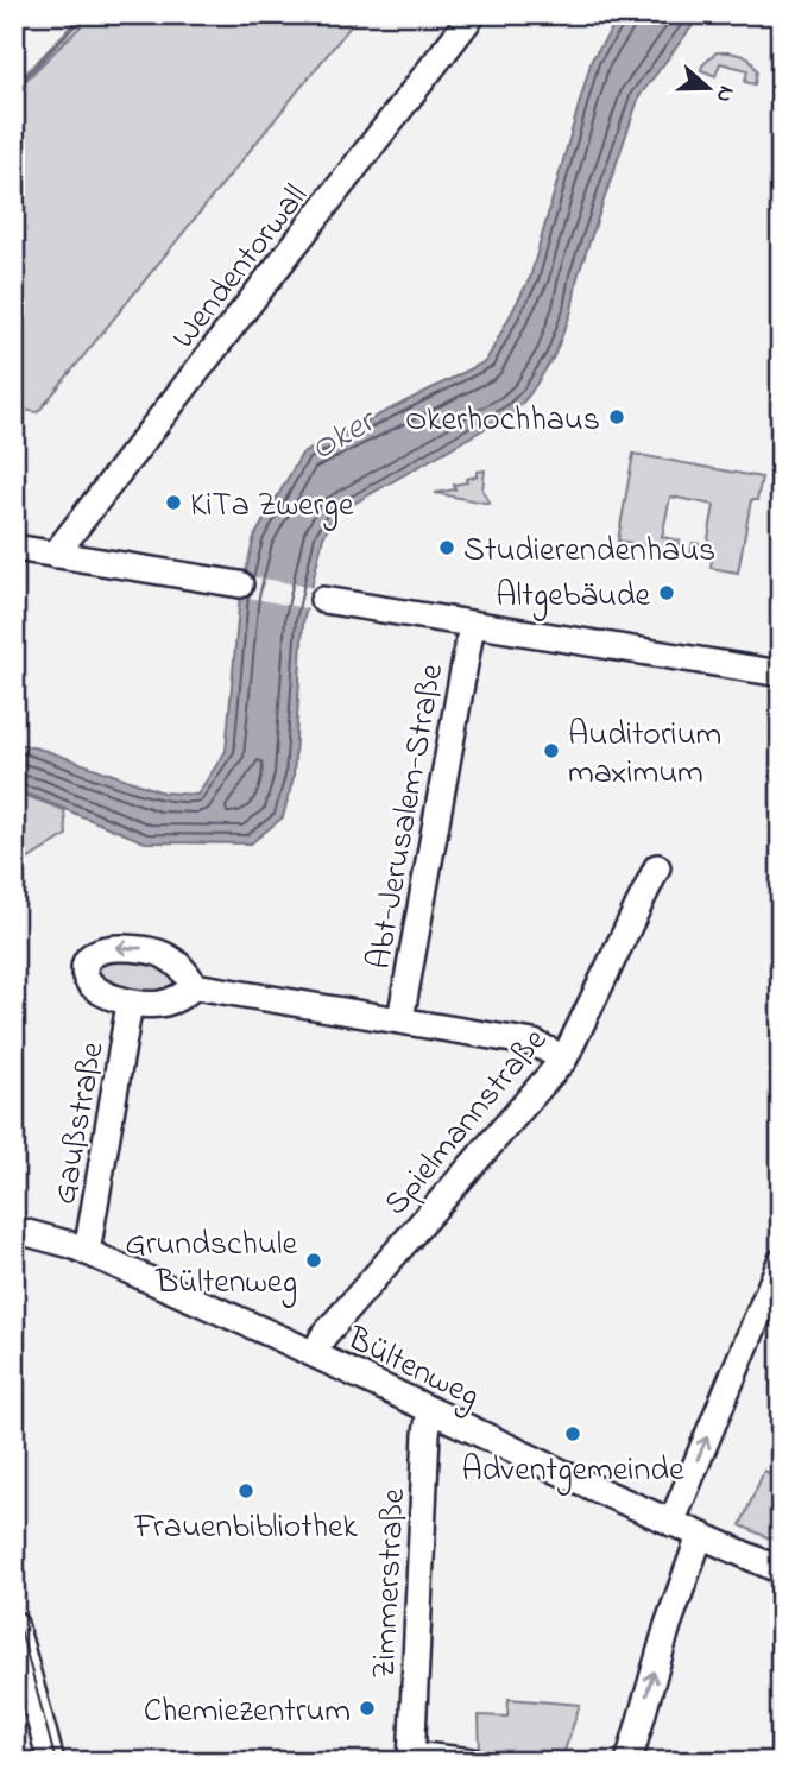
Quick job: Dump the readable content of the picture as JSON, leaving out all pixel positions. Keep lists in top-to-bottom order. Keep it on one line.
{"streets":{"street":["Wendentorwall","Abt-Jerusalem-Straße","Spielmannstraße","Gaußstraße","Bültenweg","Zimmerstraße"]},"crossings":[["Spielmannstraße","Bültenweg"],["Gaußstraße","Bültenweg"],["Bültenweg","Zimmerstraße"]],"water":["Oker"],"places":["Okerhochhaus","KiTa Zwerge","Studierendenhaus","Altgebäude","Auditorium maximum","Grundschule Bültenweg","Adventgemeinde","Frauenbibliothek","Chemiezentrum"],"north":"right"}
